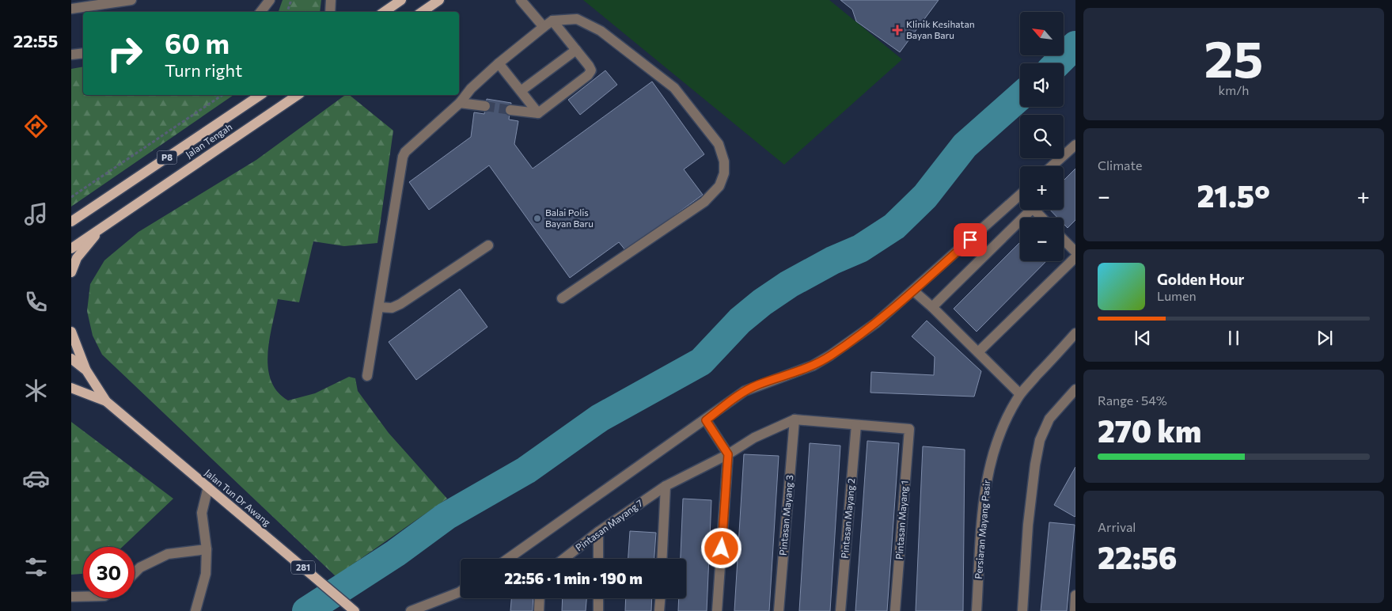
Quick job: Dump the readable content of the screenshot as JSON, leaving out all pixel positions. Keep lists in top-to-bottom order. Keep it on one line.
{"streets":{"main road":["Jalan Tengah","P8","Jalan Tun Dr Awang","281"],"street":["Pintasan Mayang 3","Pintasan Mayang 2","Pintasan Mayang 1","Pintasan Mayang 7","Persiaran Mayang Pasir"]},"crossings":[["Pintasan Mayang 3","Pintasan Mayang 7"],["Pintasan Mayang 2","Pintasan Mayang 1"]],"places":{"health":["Klinik Kesihatan Bayan Baru"],"other":["Balai Polis Bayan Baru"]},"north":"top left","page":{"tabs":"22:55","tile":[["25","km/h"],"Climate",["Range · 54%","270 km"],["Arrival","22:56"]],"map_buttons":["+","−"],"turn":["60 m","Turn right"],"heat":["−","21.5°","+"],"song":["Golden Hour","Lumen"],"limit":"30","trip":"22:56 · 1 min · 190 m"}}
